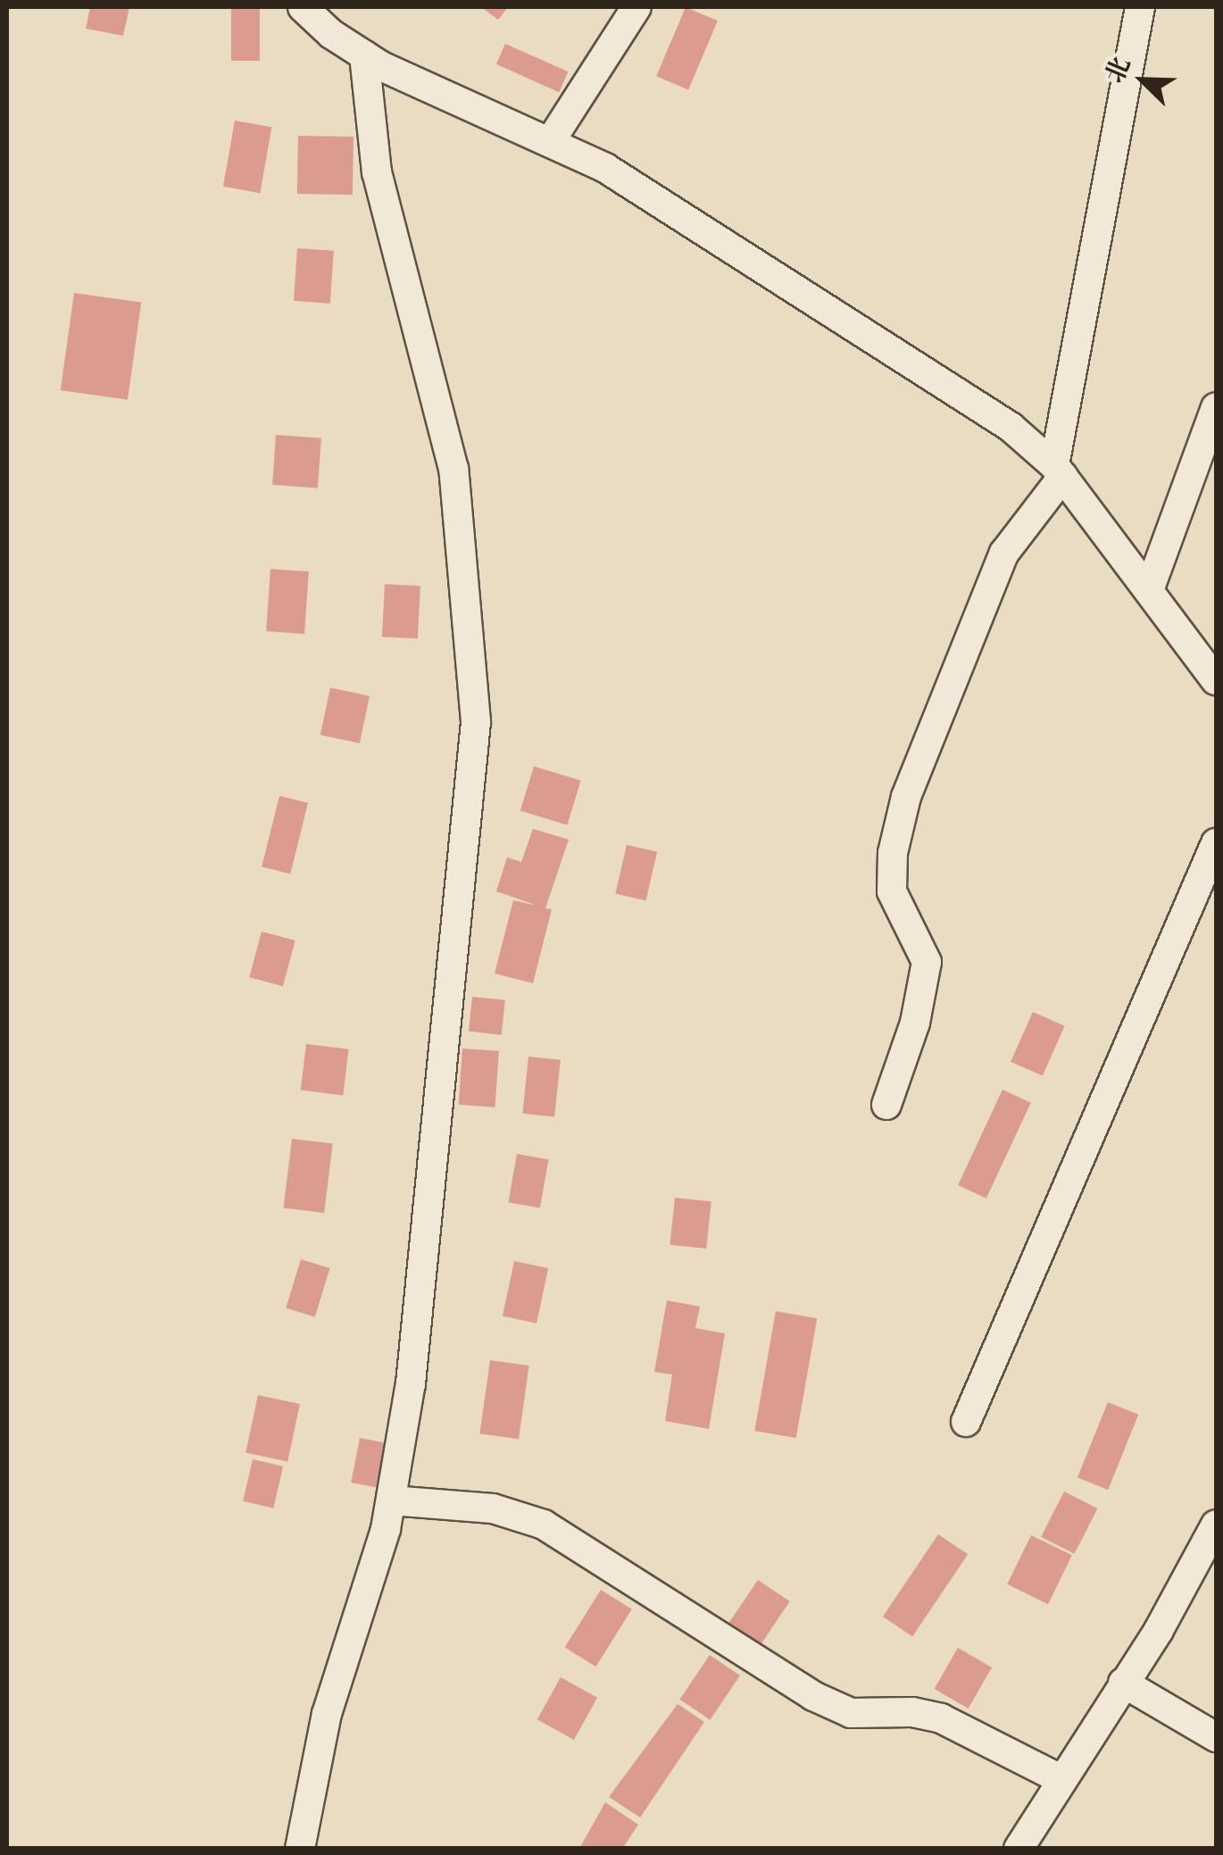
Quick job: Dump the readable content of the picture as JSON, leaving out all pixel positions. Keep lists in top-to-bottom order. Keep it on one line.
{"north":"top left"}
